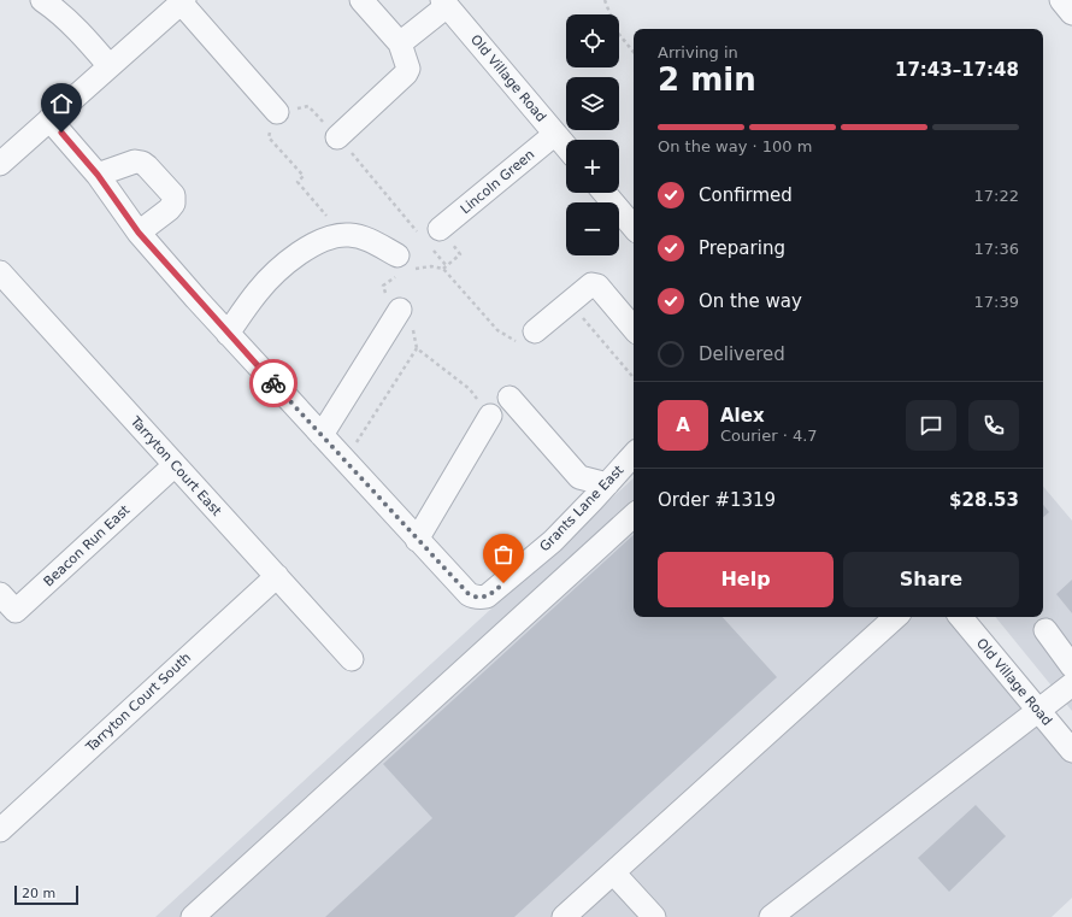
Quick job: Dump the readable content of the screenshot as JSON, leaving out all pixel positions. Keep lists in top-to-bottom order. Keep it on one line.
{"streets":{"street":["Old Village Road","Lincoln Green","Tarryton Court East","Grants Lane East","Beacon Run East","Tarryton Court South"]},"crossings":[["Old Village Road","Lincoln Green"],["Tarryton Court East","Beacon Run East"],["Tarryton Court East","Tarryton Court South"]],"scale_bar":"20 m","page":{"map_buttons":["+","−"],"heading":["2 min","Arriving in","17:43–17:48"],"panel":["Alex","Courier · 4.7","Order #1319","$28.53"],"bar":"On the way · 100 m","list":[["Confirmed","17:22"],["Preparing","17:36"],["On the way","17:39"],"Delivered"],"round":"A","buttons":["Help","Share"],"scale":"20 m"}}
